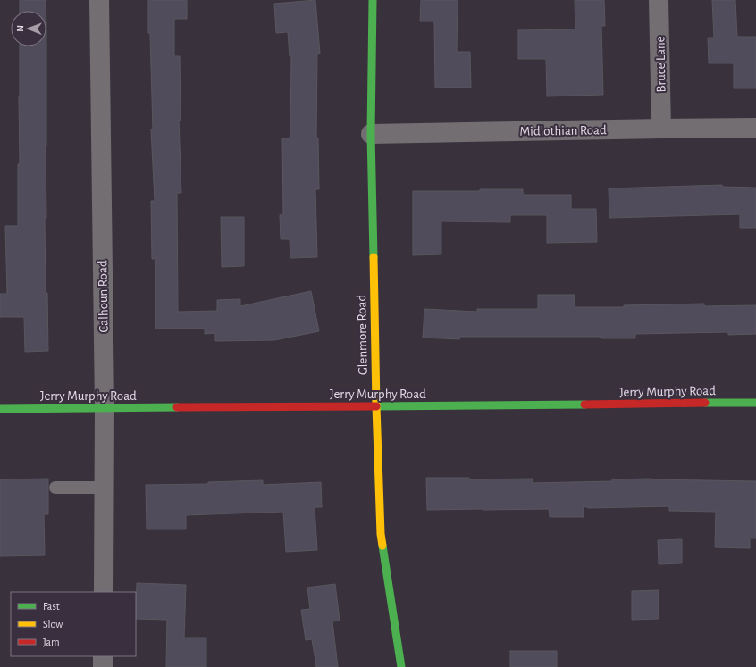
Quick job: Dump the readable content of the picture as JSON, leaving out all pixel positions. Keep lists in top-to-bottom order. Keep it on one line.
{"streets":{"street":["Bruce Lane","Midlothian Road","Calhoun Road","Glenmore Road","Jerry Murphy Road"]},"crossings":[["Bruce Lane","Midlothian Road"],["Midlothian Road","Glenmore Road"],["Calhoun Road","Jerry Murphy Road"],["Glenmore Road","Jerry Murphy Road"]],"legend":["Fast","Slow","Jam"],"north":"left"}
